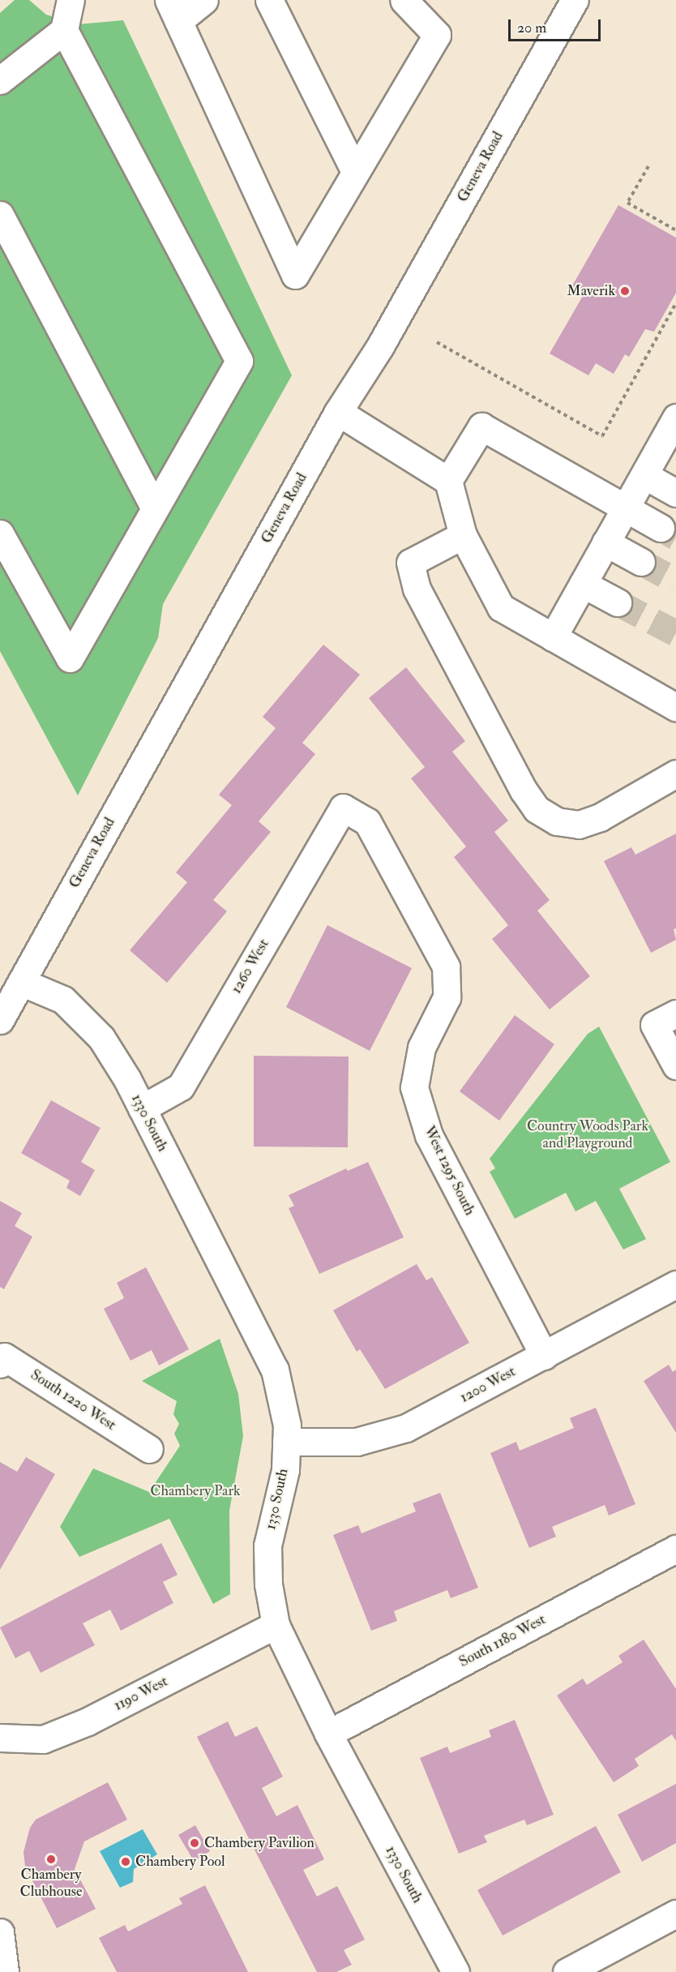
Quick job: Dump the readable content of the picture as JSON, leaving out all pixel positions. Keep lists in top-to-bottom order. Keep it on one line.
{"streets":{"street":["Geneva Road","1260 West","1330 South","West 1295 South","1200 West","South 1220 West","South 1180 West","1190 West"]},"crossings":[["Geneva Road","1330 South"],["1260 West","1330 South"],["1260 West","West 1295 South"],["1330 South","1200 West"],["1330 South","South 1180 West"],["1330 South","1190 West"],["West 1295 South","1200 West"]],"parks":["Country Woods Park and Playground","Chambery Park"],"places":["Maverik","Chambery Pavilion","Chambery Clubhouse","Chambery Pool"],"scale_bar":"20 m"}
